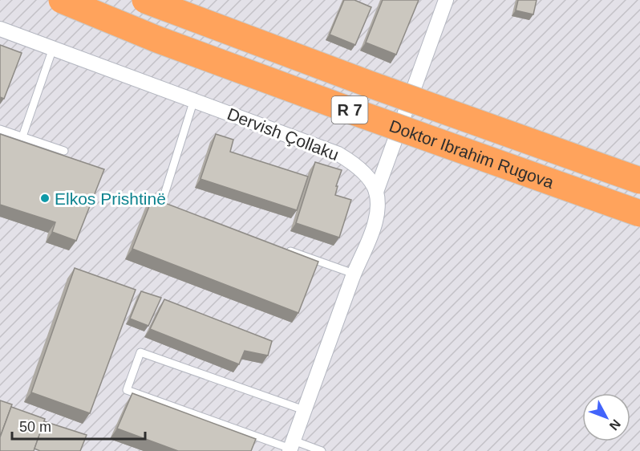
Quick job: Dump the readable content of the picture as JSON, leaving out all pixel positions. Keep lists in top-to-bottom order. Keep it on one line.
{"streets":{"highway":["R 7","Doktor Ibrahim Rugova"],"street":["Dervish Çollaku"]},"places":["Elkos Prishtinë"],"scale_bar":"50 m","north":"bottom right"}
